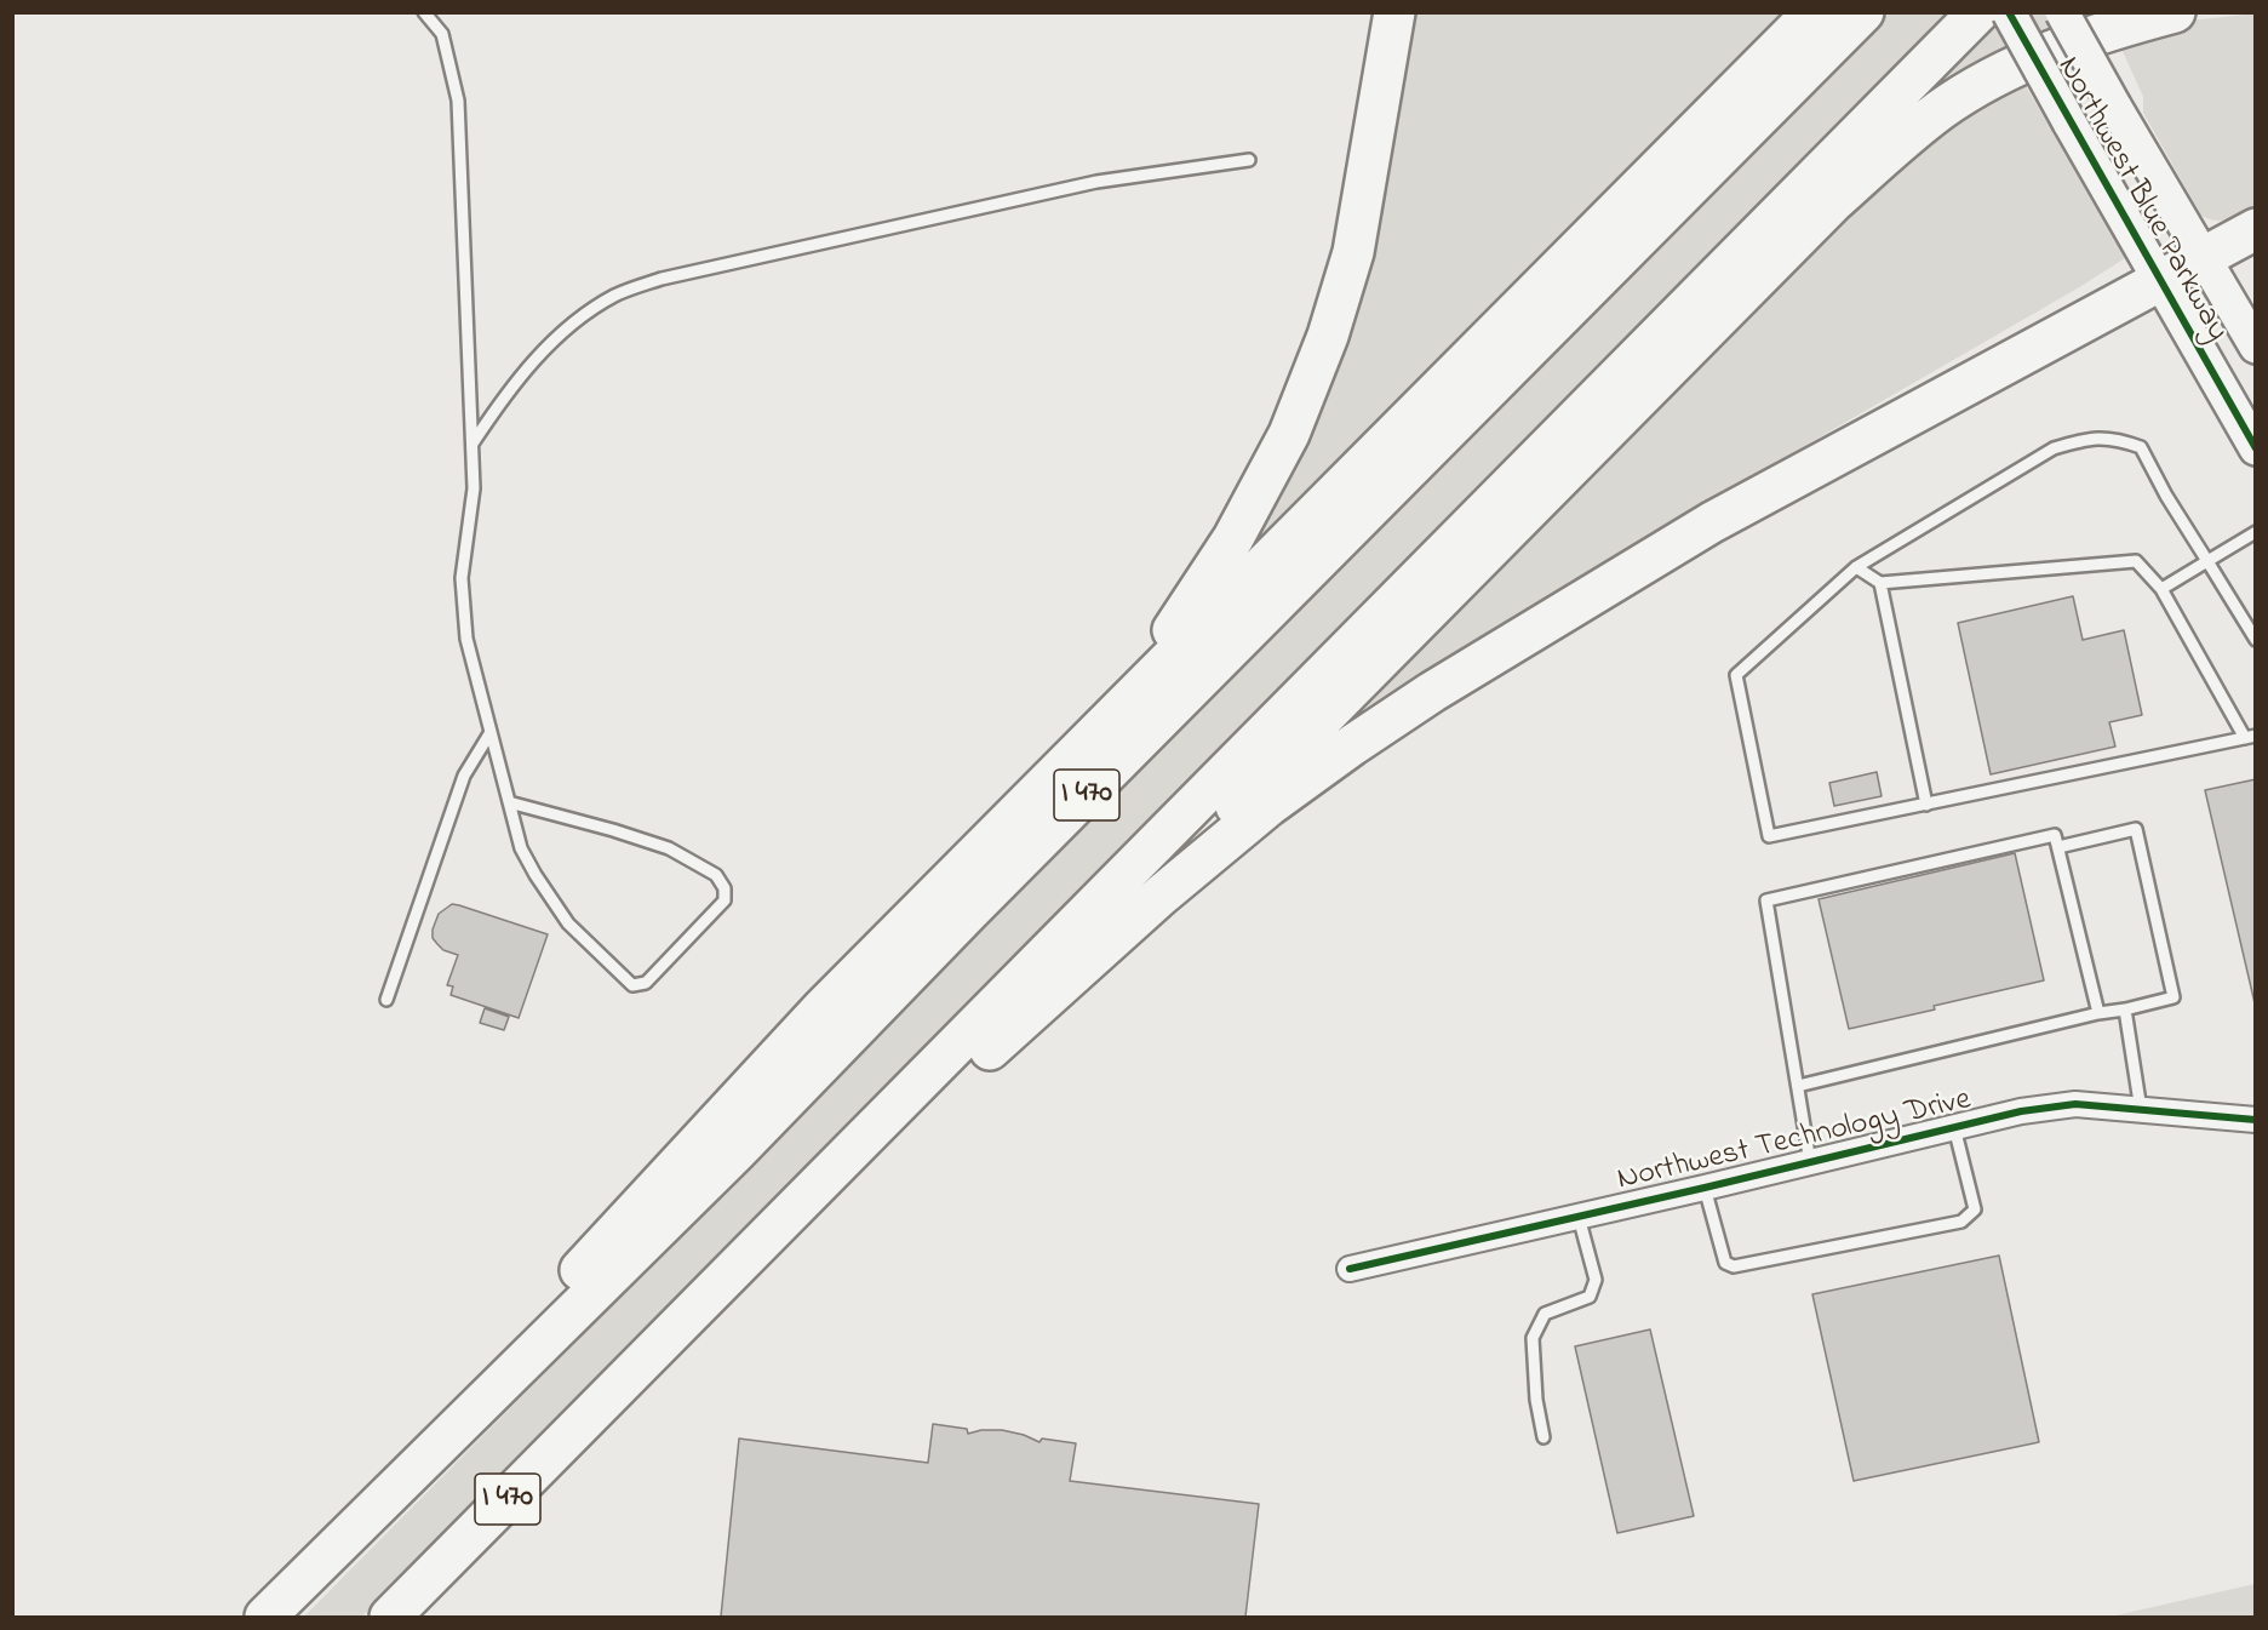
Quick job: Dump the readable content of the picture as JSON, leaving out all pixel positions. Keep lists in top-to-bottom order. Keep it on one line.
{"streets":{"highway":["I 470"],"street":["Northwest Blue Parkway","Northwest Technology Drive"]}}
